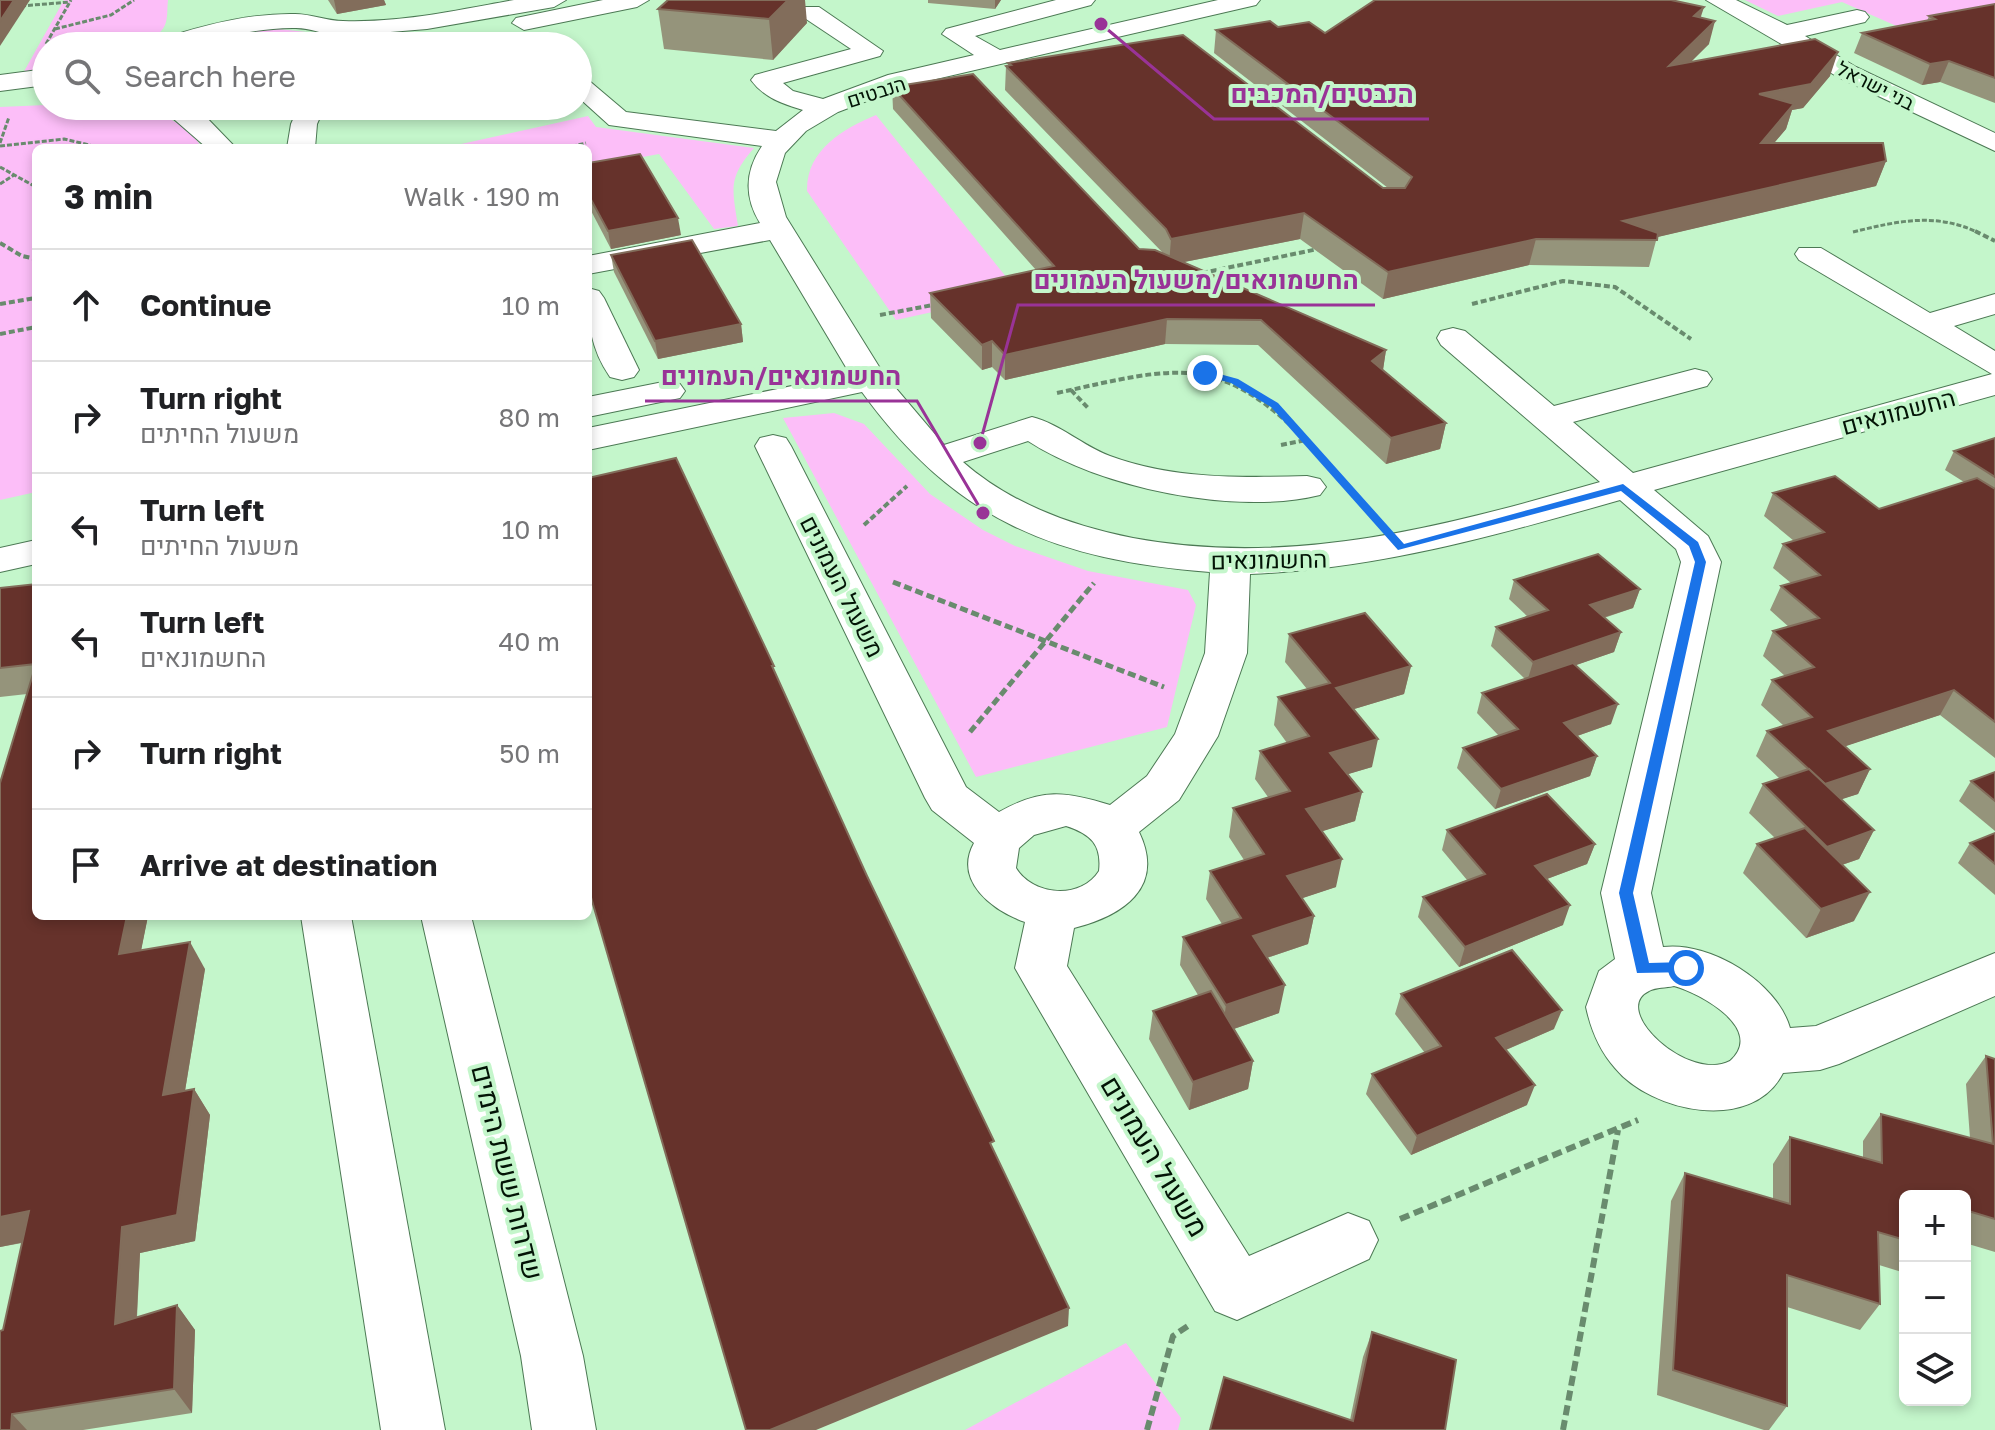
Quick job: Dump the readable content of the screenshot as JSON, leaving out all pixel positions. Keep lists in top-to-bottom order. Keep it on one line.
{"streets":{"street":["בני ישראל","הנבטים","החשמונאים","משעול העמונים","שדרות ששת הימים"]},"crossings":[["הנבטים","החשמונאים"]],"places":["הנבטים/המכבים","החשמונאים/משעול העמונים","החשמונאים/העמונים"],"page":{"search":"Search here","heading":["3 min","Walk · 190 m"],"list":[["Continue","10 m"],["Turn right","משעול החיתים","80 m"],["Turn left","משעול החיתים","10 m"],["Turn left","החשמונאים","40 m"],["Turn right","50 m"],"Arrive at destination"],"map_buttons":["+","−"]}}
